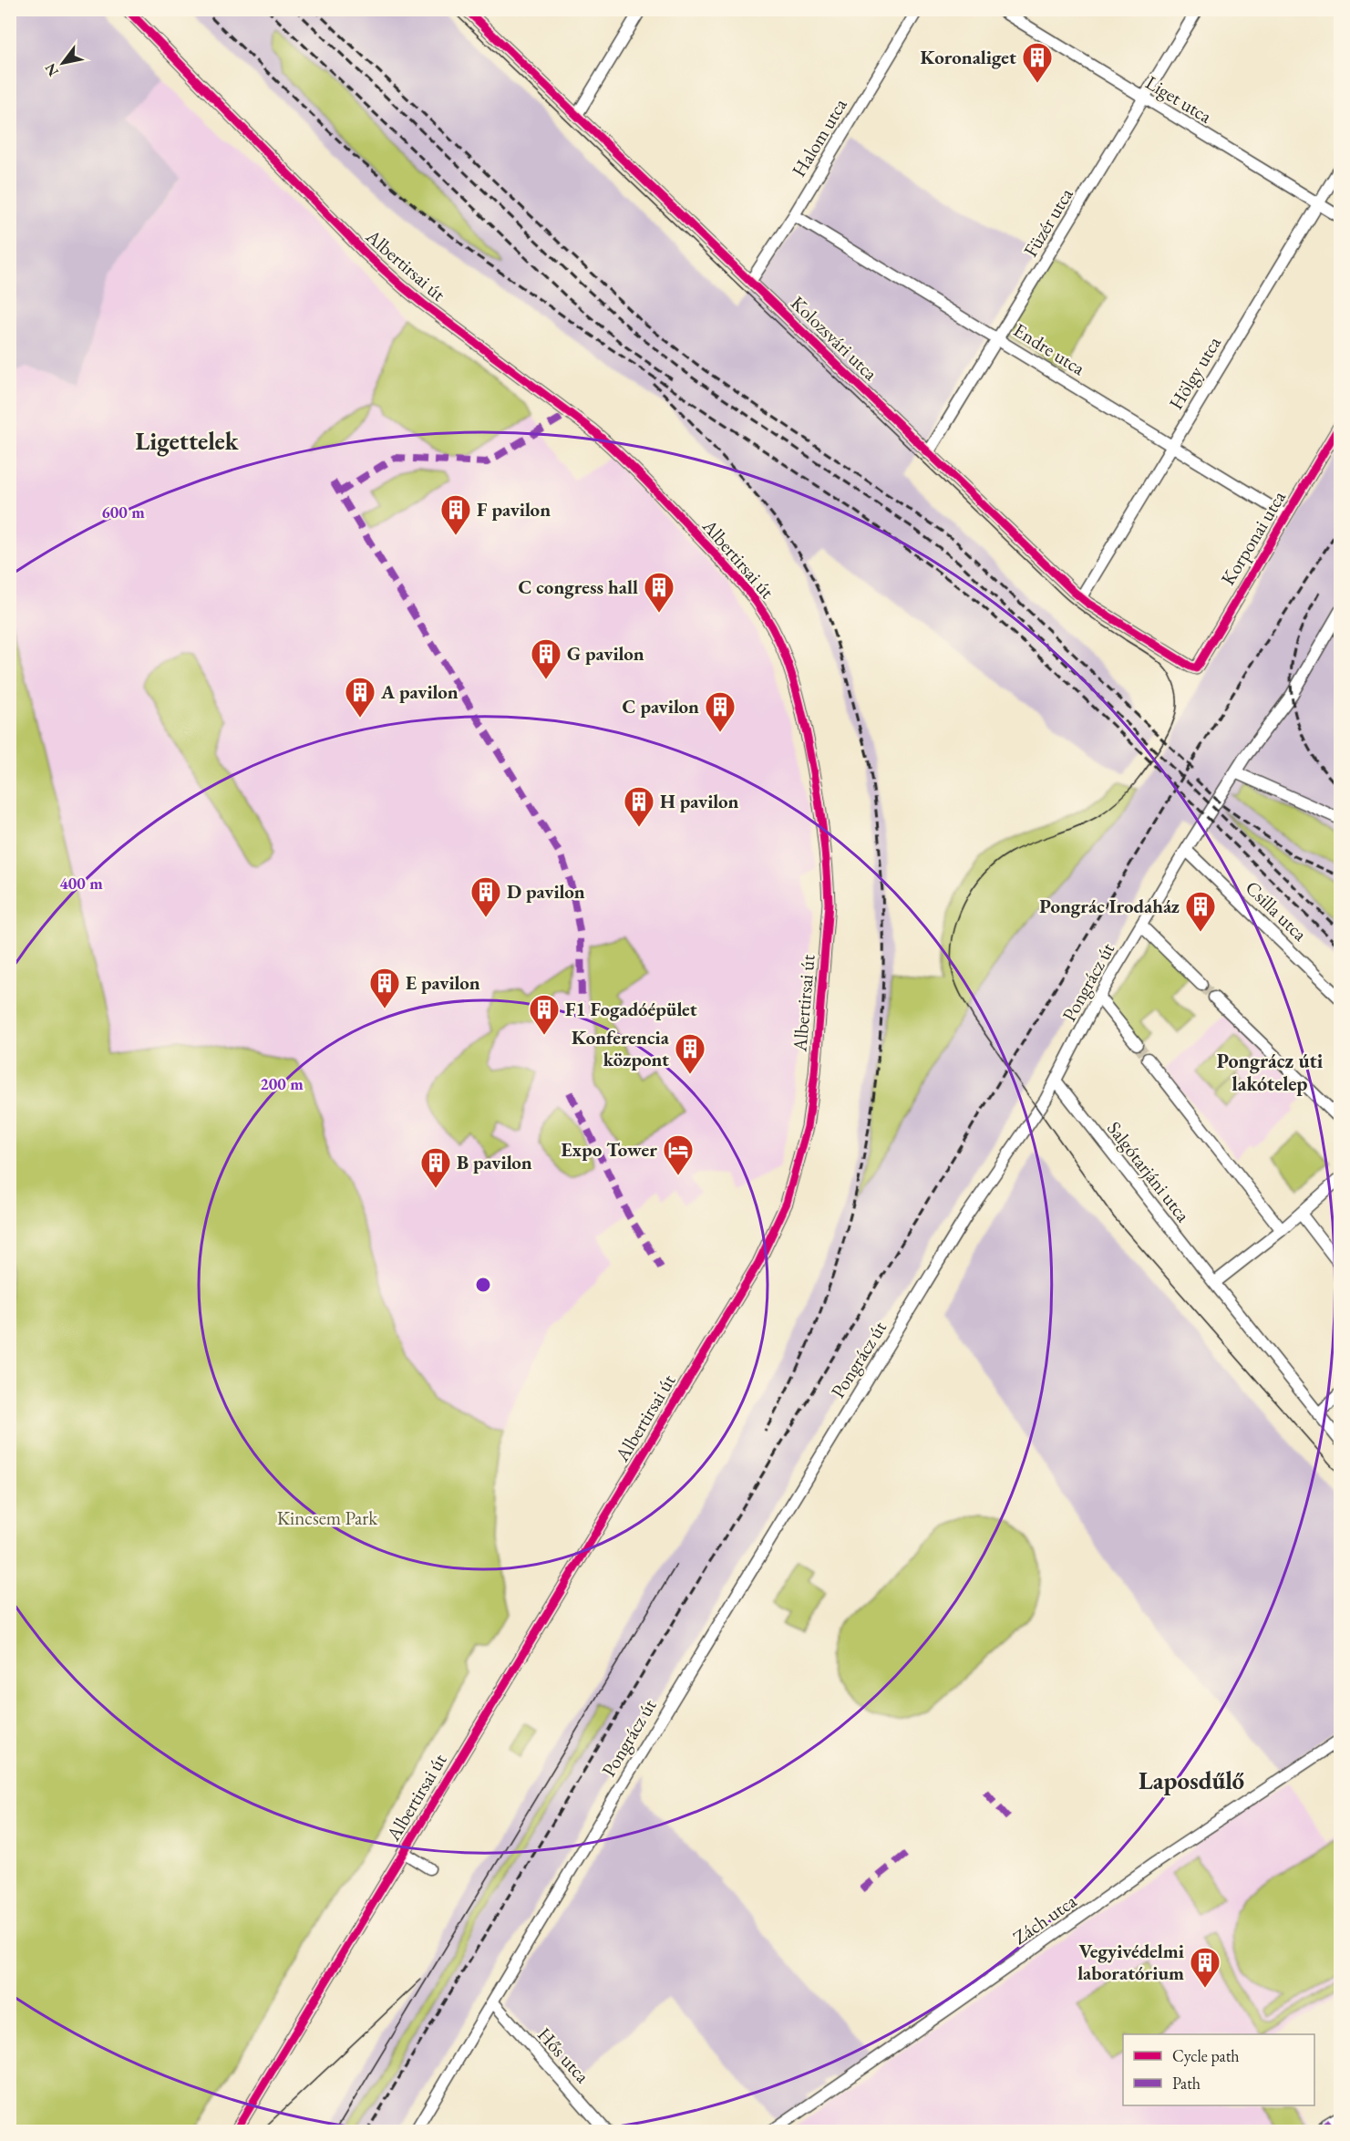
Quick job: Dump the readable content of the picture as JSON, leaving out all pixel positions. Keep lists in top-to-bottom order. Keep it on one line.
{"streets":{"street":["Liget utca","Halom utca","Füzér utca","Albertirsai út","Kolozsvári utca","Endre utca","Hölgy utca","Korponai utca","Csilla utca","Pongrácz út","Salgótarjáni utca","Zách utca","Hős utca"]},"crossings":[["Liget utca","Füzér utca"],["Liget utca","Hölgy utca"],["Halom utca","Kolozsvári utca"],["Halom utca","Endre utca"],["Füzér utca","Kolozsvári utca"],["Füzér utca","Endre utca"],["Kolozsvári utca","Hölgy utca"],["Kolozsvári utca","Korponai utca"],["Endre utca","Hölgy utca"],["Endre utca","Korponai utca"],["Csilla utca","Pongrácz út"],["Pongrácz út","Salgótarjáni utca"],["Pongrácz út","Hős utca"]],"districts":["Ligettelek","Pongrácz úti lakótelep","Laposdűlő"],"parks":["Kincsem Park"],"places":{"building":["Koronaliget","F pavilon","C congress hall","G pavilon","A pavilon","C pavilon","H pavilon","D pavilon","Pongrác Irodaház","E pavilon","F1 Fogadóépület","Konferencia központ","B pavilon","Vegyivédelmi laboratórium"],"hotel":["Expo Tower"]},"legend":["Cycle path","Path"],"north":"bottom left","rings":["600 m","400 m","200 m"]}
